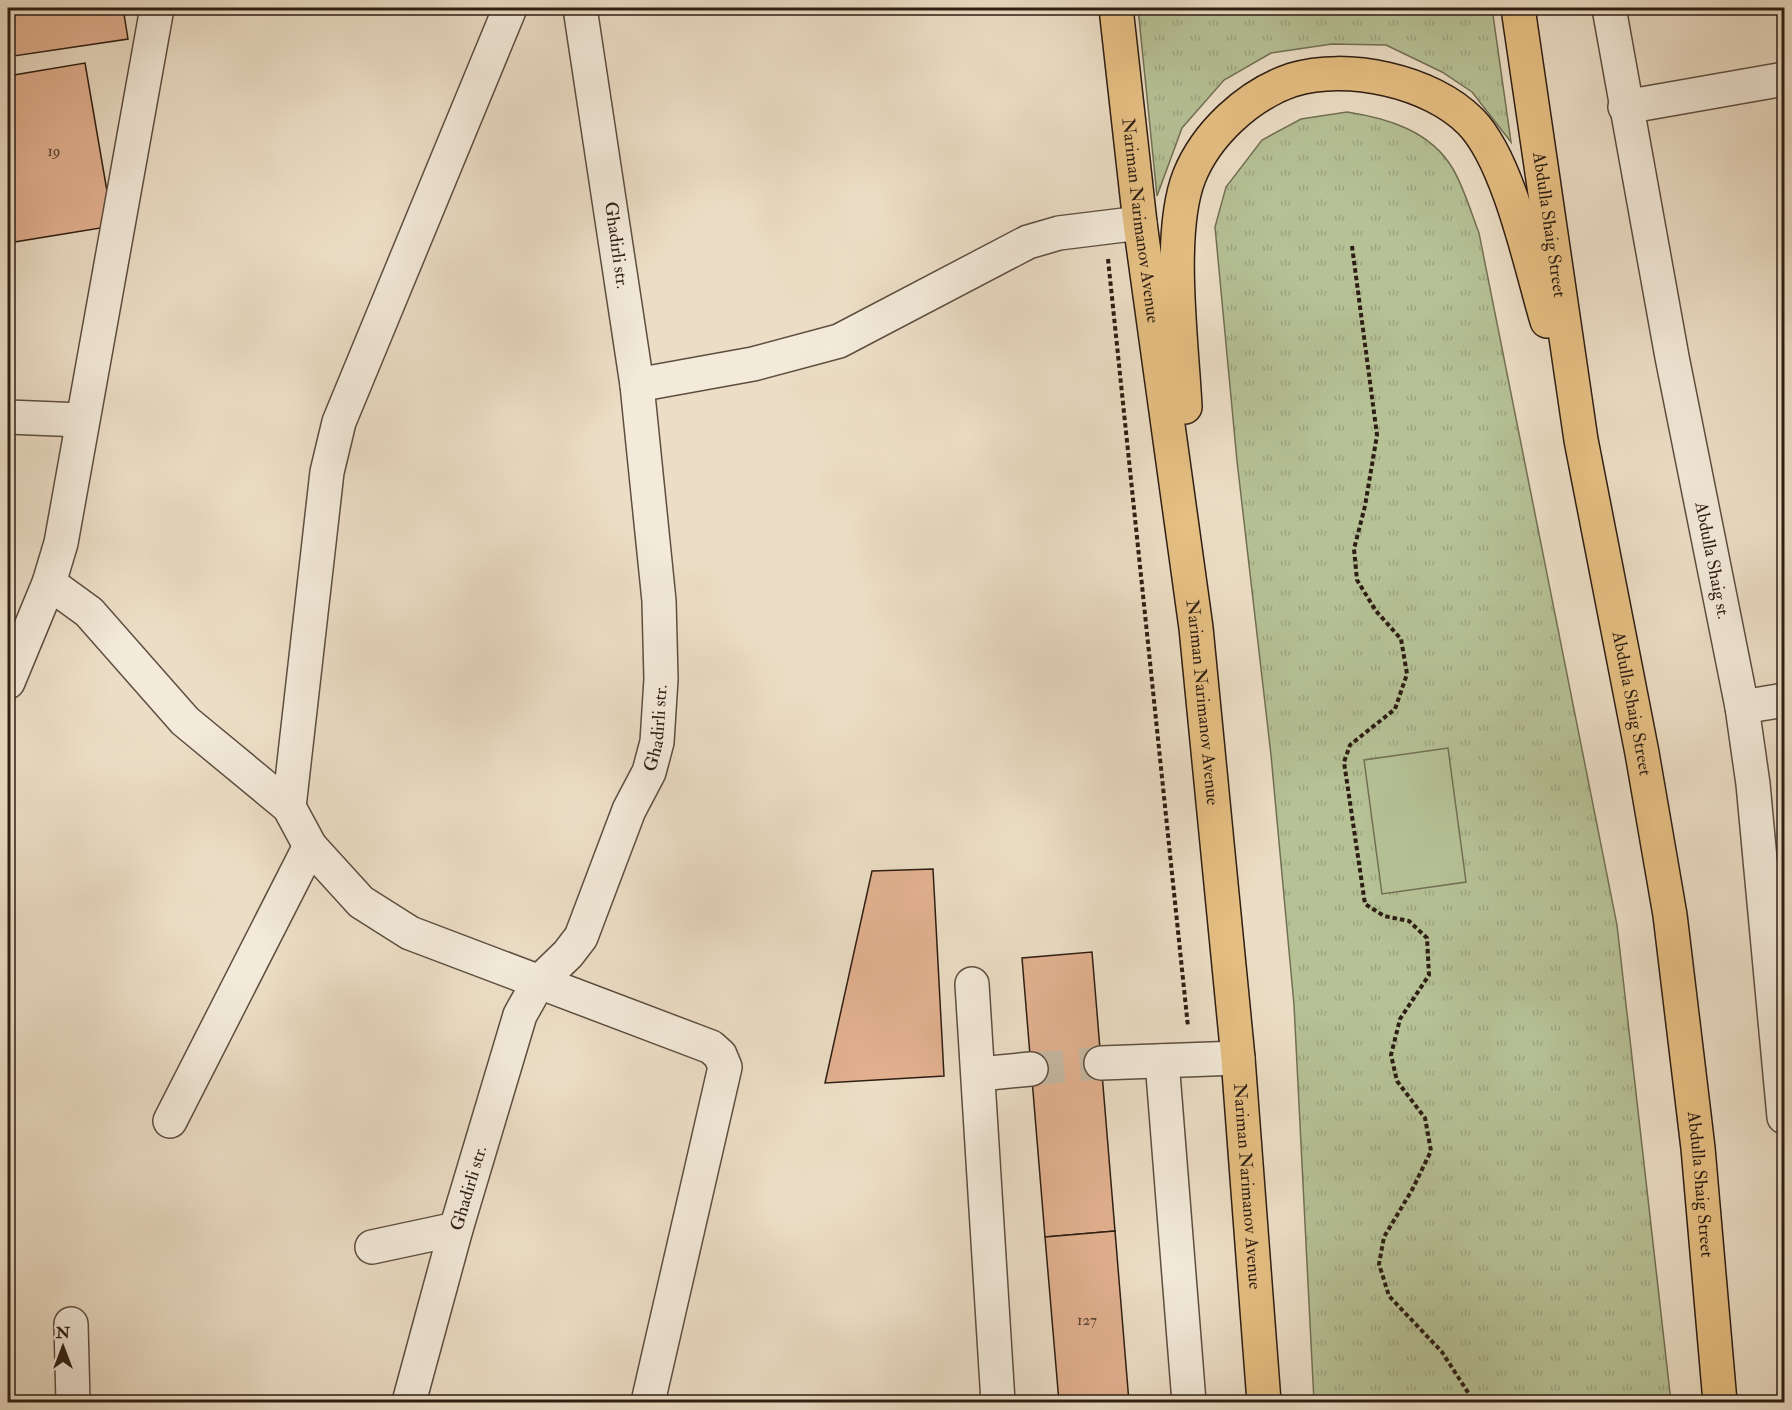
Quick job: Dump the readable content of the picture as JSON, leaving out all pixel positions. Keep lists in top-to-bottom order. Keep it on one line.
{"streets":{"main road":["Nariman Narimanov Avenue","Abdulla Shaig Street"],"street":["Ghadirli str.","Abdulla Shaig st."]},"house_numbers":["19","127"],"north":"top"}
